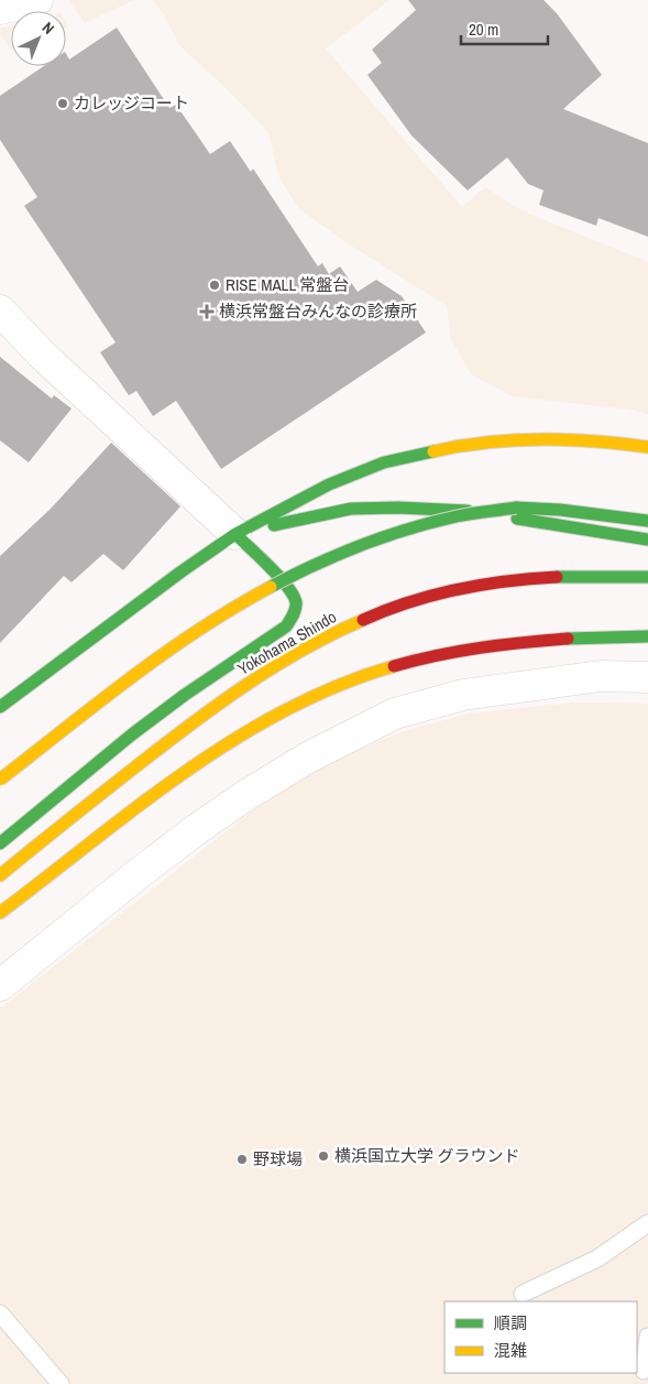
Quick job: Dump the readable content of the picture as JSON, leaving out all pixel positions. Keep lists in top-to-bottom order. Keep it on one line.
{"streets":{"main road":["Yokohama Shindo"]},"places":{"other":["カレッジコート","RISE MALL 常盤台","横浜国立大学 グラウンド","野球場"],"health":["横浜常盤台みんなの診療所"]},"legend":["順調","混雑"],"scale_bar":"20 m","north":"top right"}
